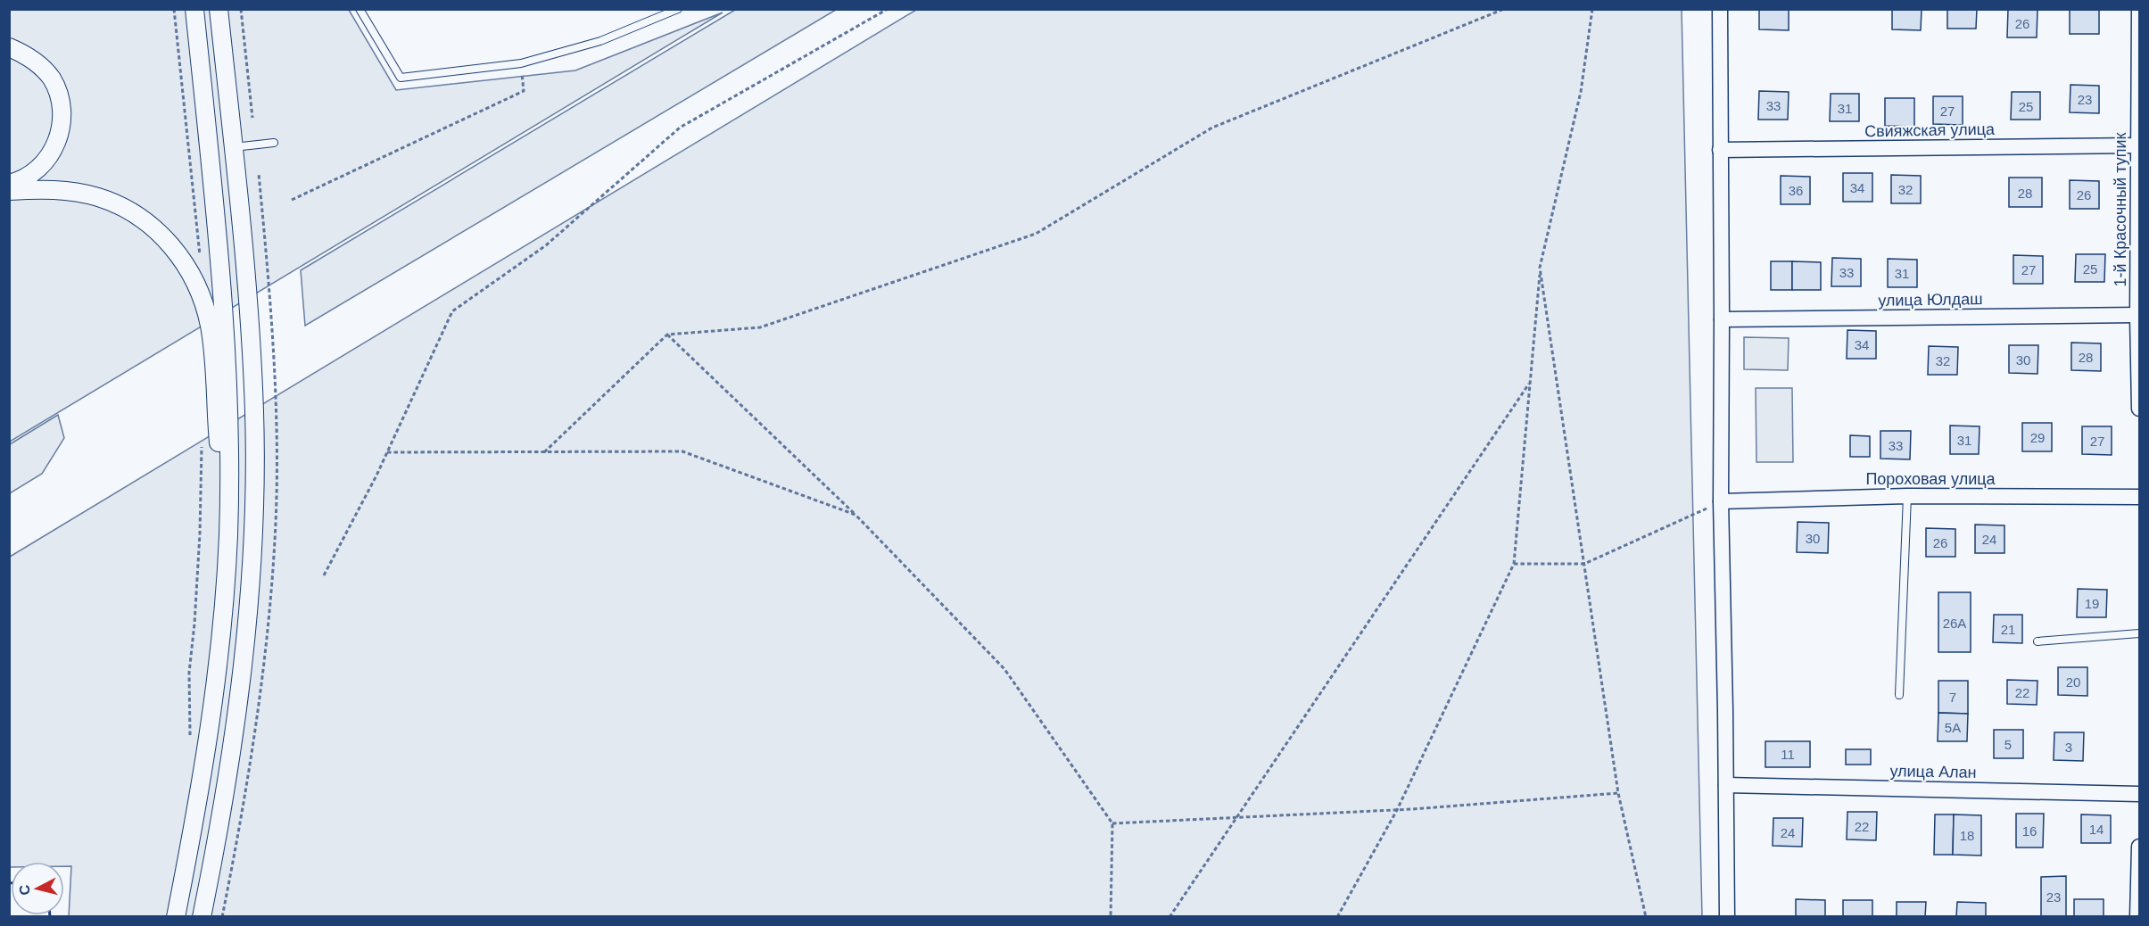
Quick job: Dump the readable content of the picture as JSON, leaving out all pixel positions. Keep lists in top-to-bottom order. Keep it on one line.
{"streets":{"street":["Свияжская улица","1-й Красочный тупик","улица Юлдаш","Пороховая улица","улица Алан"]},"crossings":[["Свияжская улица","1-й Красочный тупик"],["1-й Красочный тупик","улица Юлдаш"]],"house_numbers":["26","23","33","25","31","27","34","32","36","28","26","25","27","33","31","34","28","30","32","29","31","27","33","30","24","26","19","26А","21","20","22","7","5А","5","3","11","22","14","16","24","18","23"],"north":"left"}
